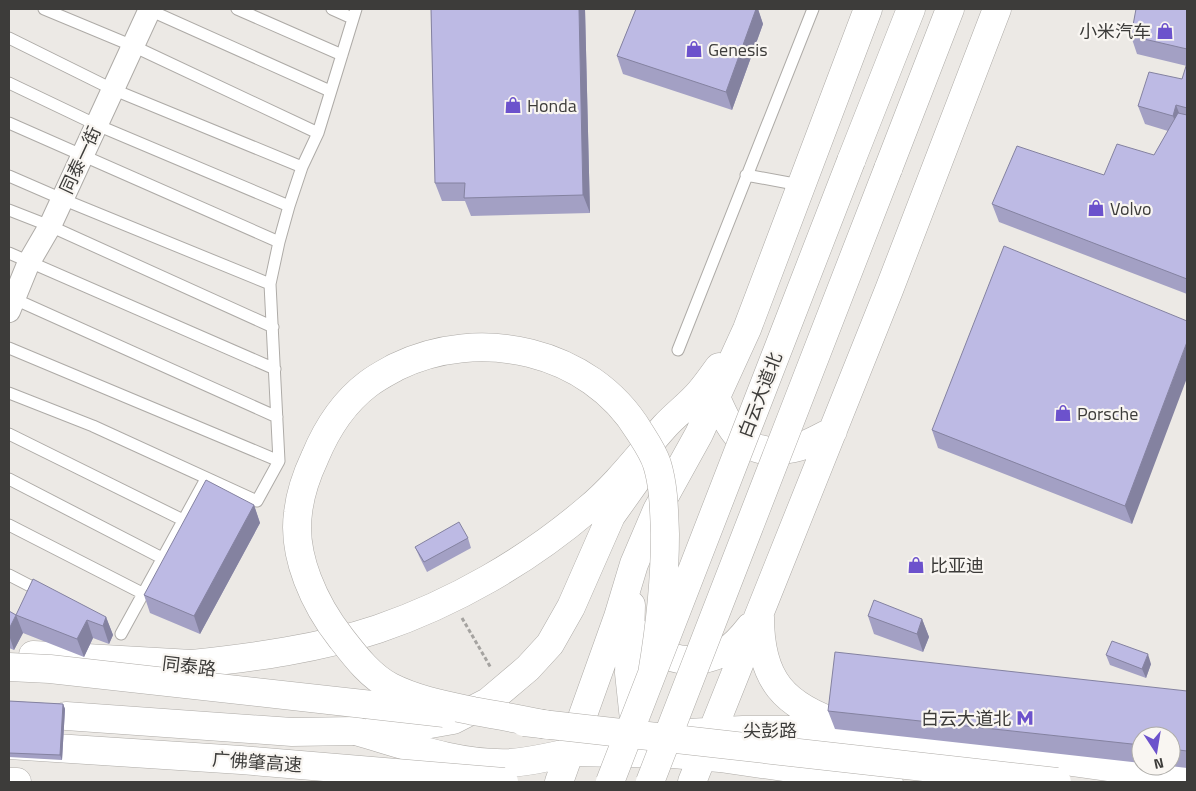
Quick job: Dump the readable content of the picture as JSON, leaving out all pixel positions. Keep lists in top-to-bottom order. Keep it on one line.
{"streets":{"main road":["白云大道北","同泰路","尖彭路","广佛肇高速"],"street":["同泰一街"]},"crossings":[["同泰路","尖彭路"]],"places":{"shop":["小米汽车","Genesis","Honda","Volvo","Porsche","比亚迪"],"metro station":["白云大道北"]},"north":"bottom"}
